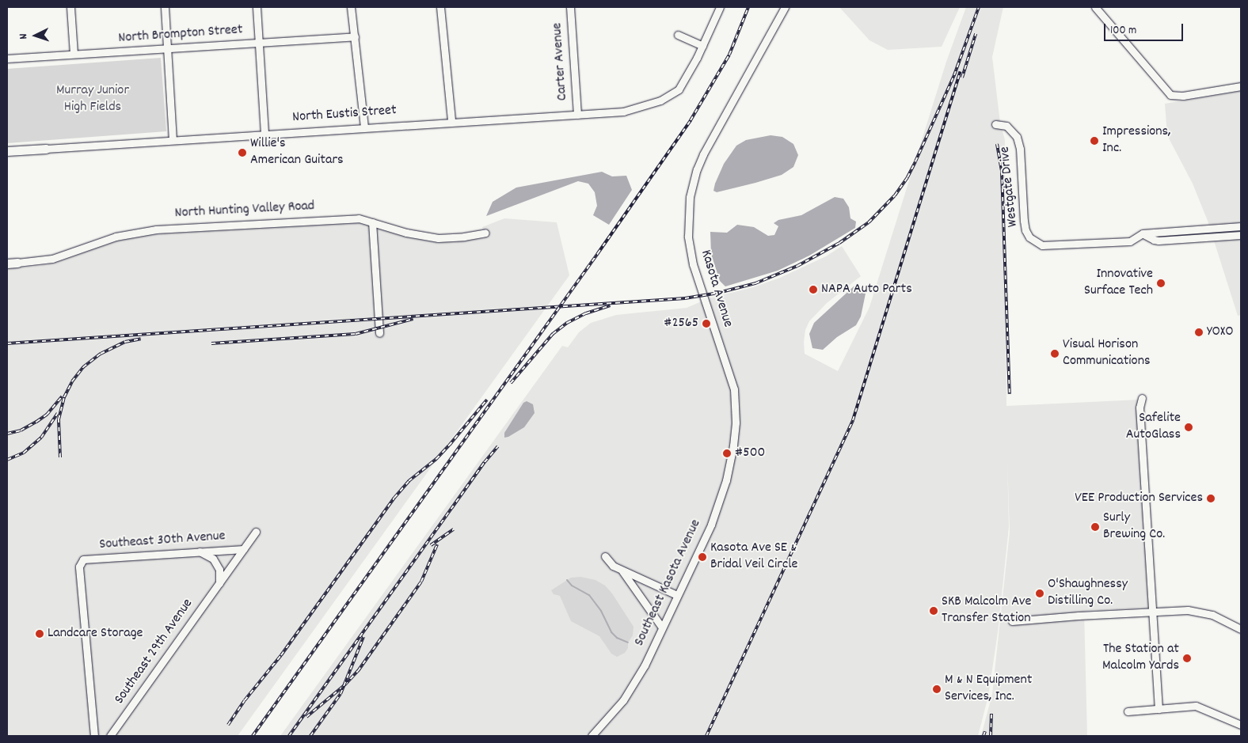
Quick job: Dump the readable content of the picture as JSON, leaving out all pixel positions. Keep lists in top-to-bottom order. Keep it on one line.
{"streets":{"main road":["North Eustis Street","North Hunting Valley Road"],"street":["North Brompton Street","Carter Avenue","Westgate Drive","Kasota Avenue","Southeast 30th Avenue","Southeast Kasota Avenue","Southeast 29th Avenue"]},"crossings":[["Carter Avenue","North Eustis Street"],["Kasota Avenue","Southeast Kasota Avenue"],["Southeast 30th Avenue","Southeast 29th Avenue"]],"parks":["Murray Junior High Fields"],"places":["Impressions, Inc.","Willie's American Guitars","Innovative Surface Tech","NAPA Auto Parts","#2565","YOXO","Visual Horison Communications","Safelite AutoGlass","#500","VEE Production Services","Surly Brewing Co.","Kasota Ave SE & Bridal Veil Circle","O'Shaughnessy Distilling Co.","SKB Malcolm Ave Transfer Station","Landcare Storage","The Station at Malcolm Yards","M & N Equipment Services, Inc."],"scale_bar":"100 m","north":"left"}
